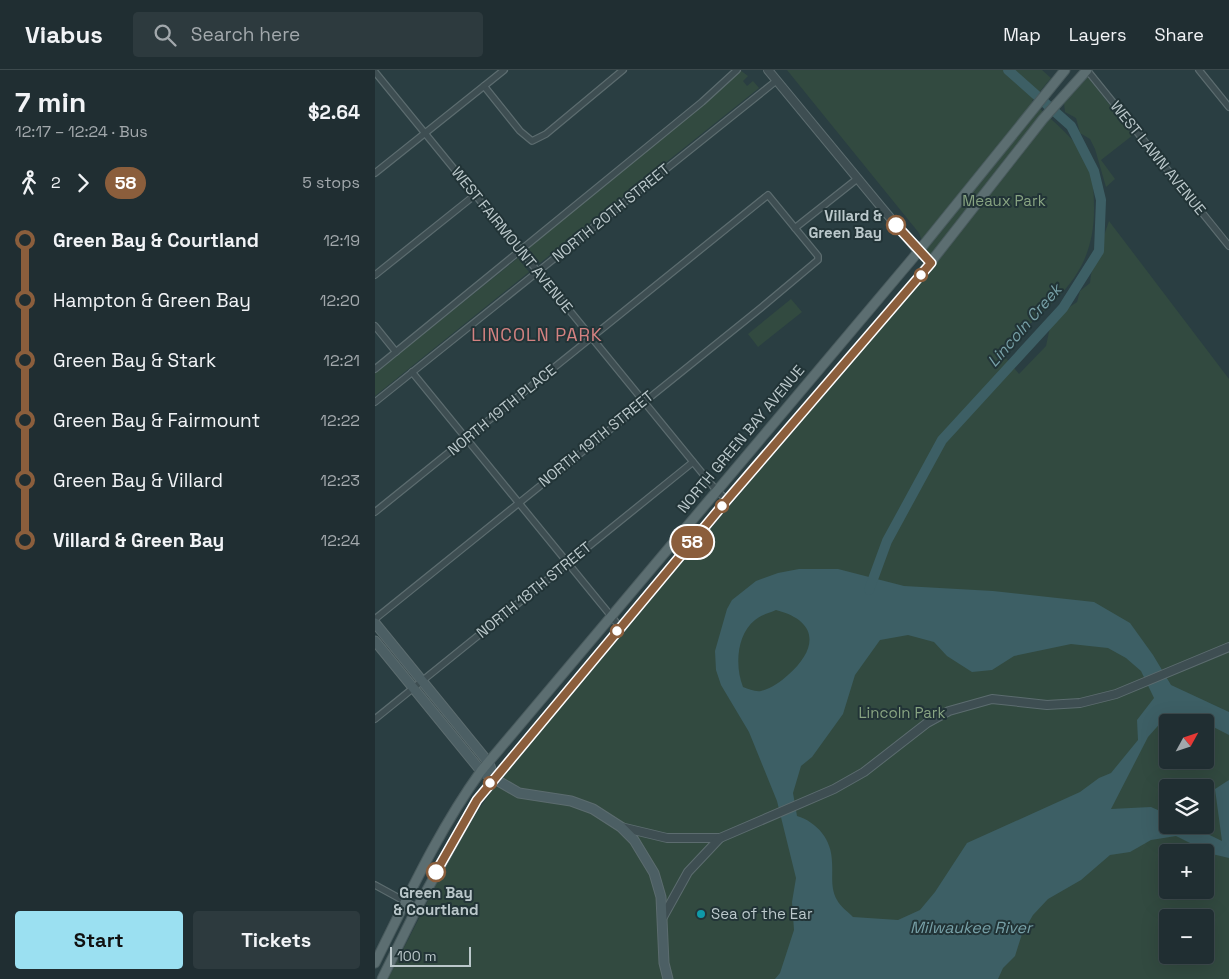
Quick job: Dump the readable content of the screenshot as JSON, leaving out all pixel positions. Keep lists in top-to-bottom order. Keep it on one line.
{"streets":{"main road":["NORTH GREEN BAY AVENUE"],"street":["WEST LAWN AVENUE","NORTH 20TH STREET","WEST FAIRMOUNT AVENUE","NORTH 19TH PLACE","NORTH 19TH STREET","NORTH 18TH STREET"]},"crossings":[["WEST LAWN AVENUE","NORTH GREEN BAY AVENUE"],["NORTH 20TH STREET","WEST FAIRMOUNT AVENUE"],["WEST FAIRMOUNT AVENUE","NORTH 19TH PLACE"],["WEST FAIRMOUNT AVENUE","NORTH 19TH STREET"],["WEST FAIRMOUNT AVENUE","NORTH GREEN BAY AVENUE"],["WEST FAIRMOUNT AVENUE","NORTH 18TH STREET"],["NORTH 19TH PLACE","NORTH 19TH STREET"]],"districts":["LINCOLN PARK"],"water":["Lincoln Creek","Milwaukee River"],"parks":["Meaux Park","Lincoln Park"],"places":["Villard & Green Bay","Green Bay & Courtland","Sea of the Ear"],"lines":["bus line 58"],"scale_bar":"100 m","north":"top right","page":{"header":"Viabus","search":"Search here","nav":["Map","Layers","Share"],"heading":["7 min","12:17 – 12:24 · Bus","$2.64"],"on_map":"58","legs":["2","58","5 stops"],"list":[{"name":"Green Bay & Courtland","value":"12:19"},{"name":"Hampton & Green Bay","value":"12:20"},{"name":"Green Bay & Stark","value":"12:21"},{"name":"Green Bay & Fairmount","value":"12:22"},{"name":"Green Bay & Villard","value":"12:23"},{"name":"Villard & Green Bay","value":"12:24"}],"map_buttons":["+","−"],"buttons":["Start","Tickets"],"scale":"100 m"}}
